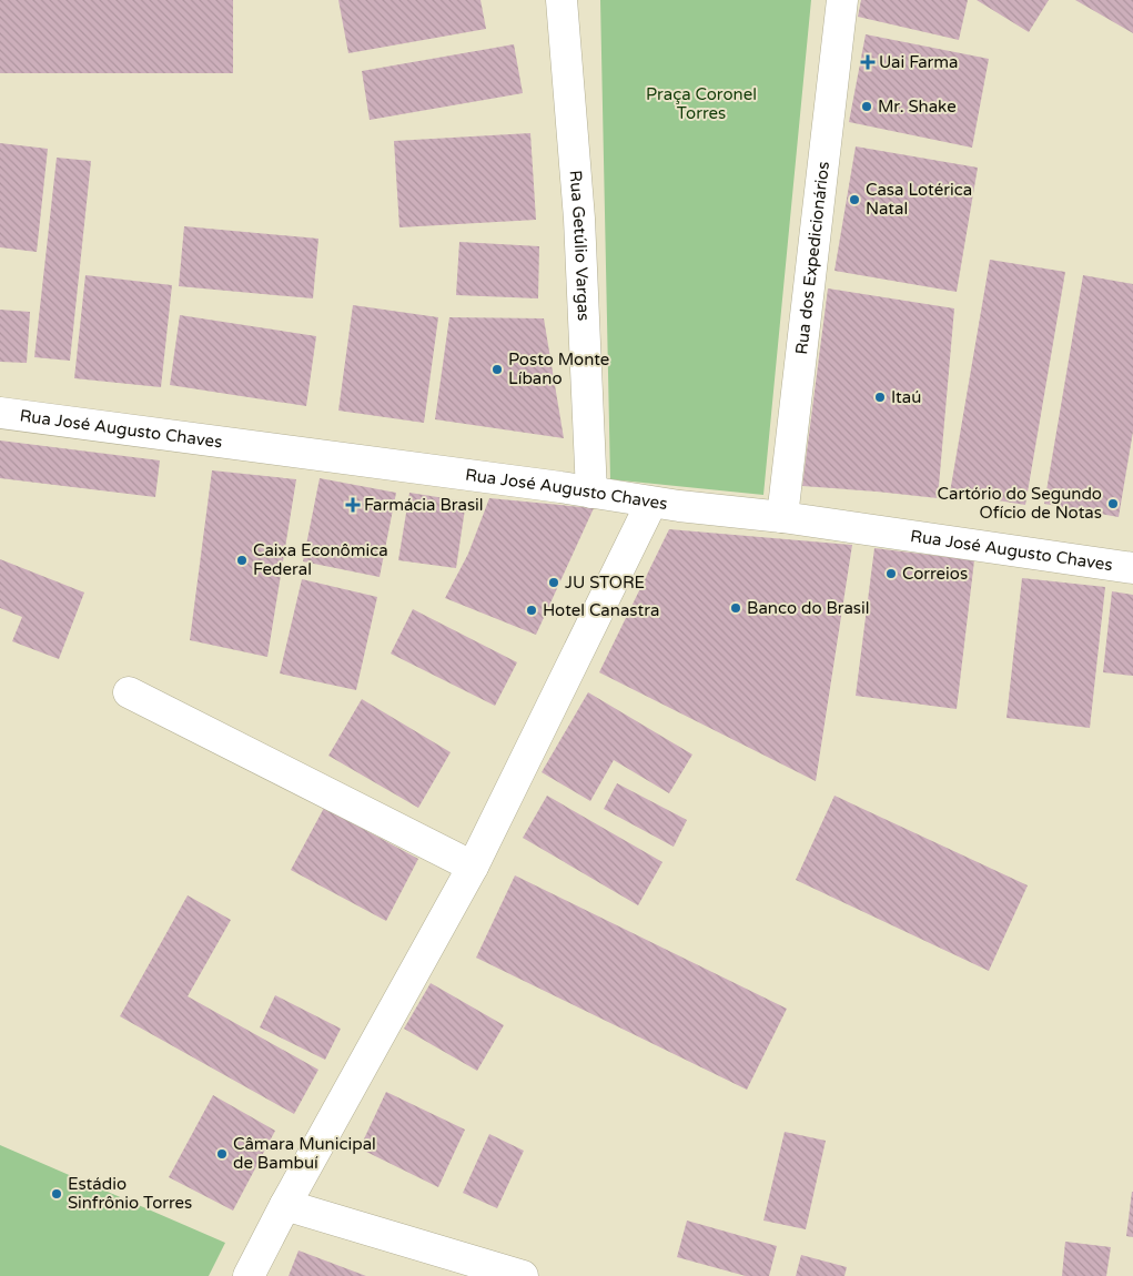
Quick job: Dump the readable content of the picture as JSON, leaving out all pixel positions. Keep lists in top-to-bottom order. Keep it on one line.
{"streets":{"street":["Rua Getúlio Vargas","Rua dos Expedicionários","Rua José Augusto Chaves"]},"crossings":[["Rua Getúlio Vargas","Rua José Augusto Chaves"],["Rua dos Expedicionários","Rua José Augusto Chaves"]],"parks":["Praça Coronel Torres"],"places":{"health":["Uai Farma","Farmácia Brasil"],"other":["Mr. Shake","Casa Lotérica Natal","Posto Monte Líbano","Itaú","Cartório do Segundo Ofício de Notas","Caixa Econômica Federal","Correios","JU STORE","Banco do Brasil","Hotel Canastra","Câmara Municipal de Bambuí","Estádio Sinfrônio Torres"]}}
